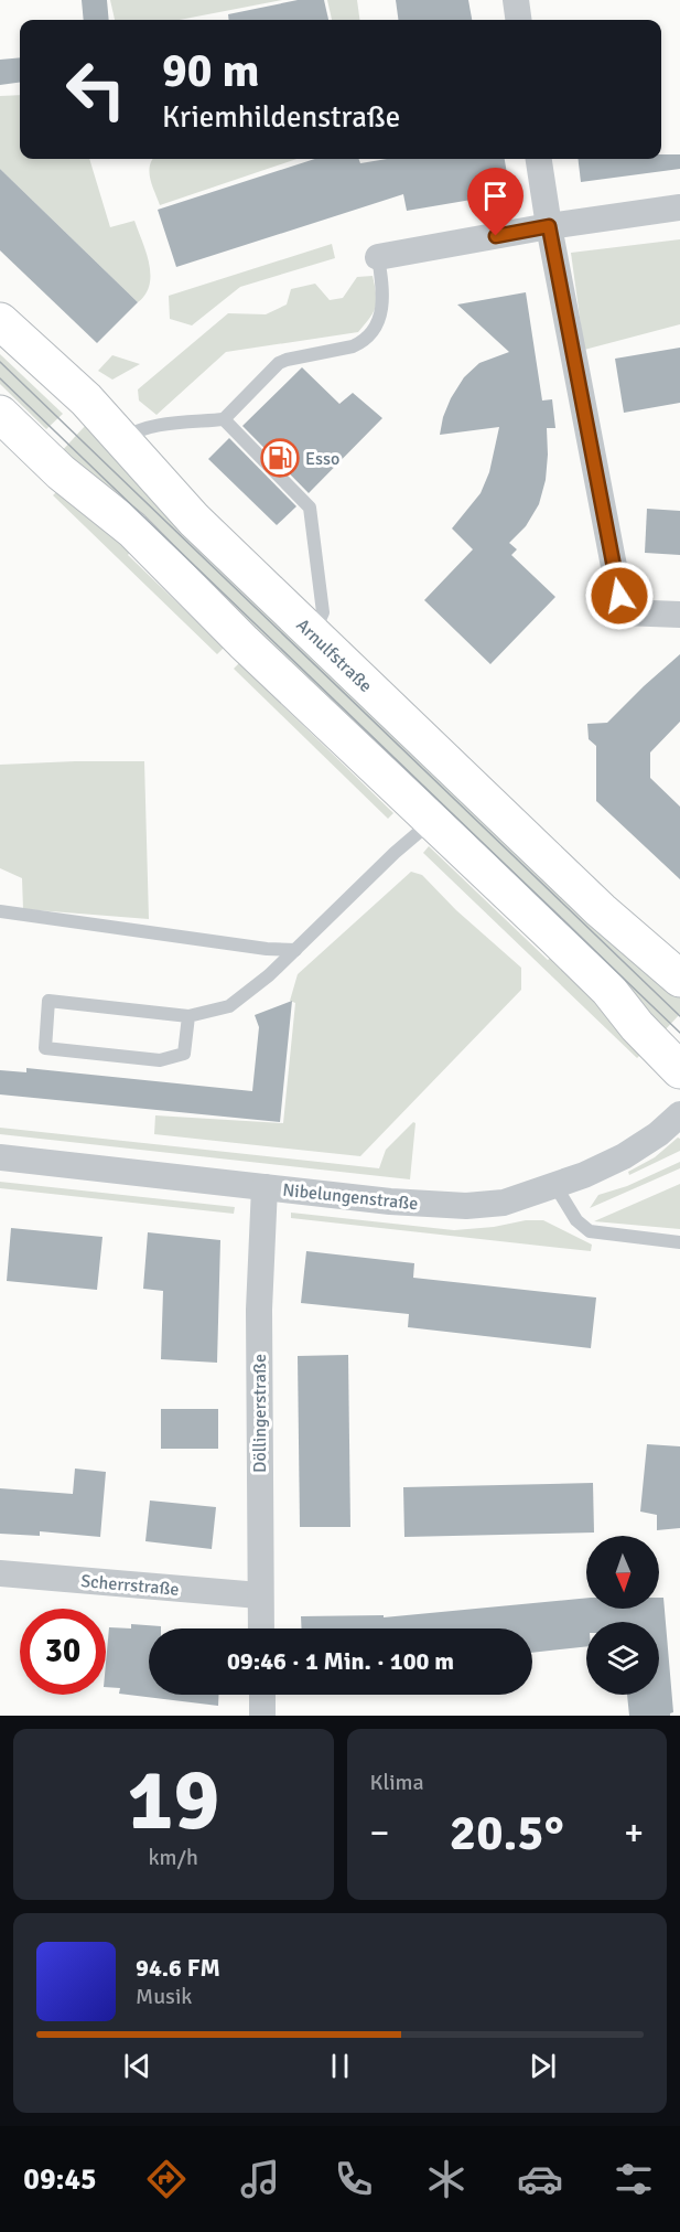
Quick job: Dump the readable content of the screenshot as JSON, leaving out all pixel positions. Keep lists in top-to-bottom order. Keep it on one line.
{"streets":{"main road":["Arnulfstraße"],"street":["Nibelungenstraße","Döllingerstraße","Scherrstraße"]},"crossings":[["Nibelungenstraße","Döllingerstraße"],["Döllingerstraße","Scherrstraße"]],"places":{"fuel station":["Esso"]},"north":"bottom","page":{"turn":["90 m","Kriemhildenstraße"],"limit":"30","trip":"09:46 · 1 Min. · 100 m","tile":[["19","km/h"],"Klima"],"heat":["−","20.5°","+"],"song":["94.6 FM","Musik"],"tabs":"09:45"}}
